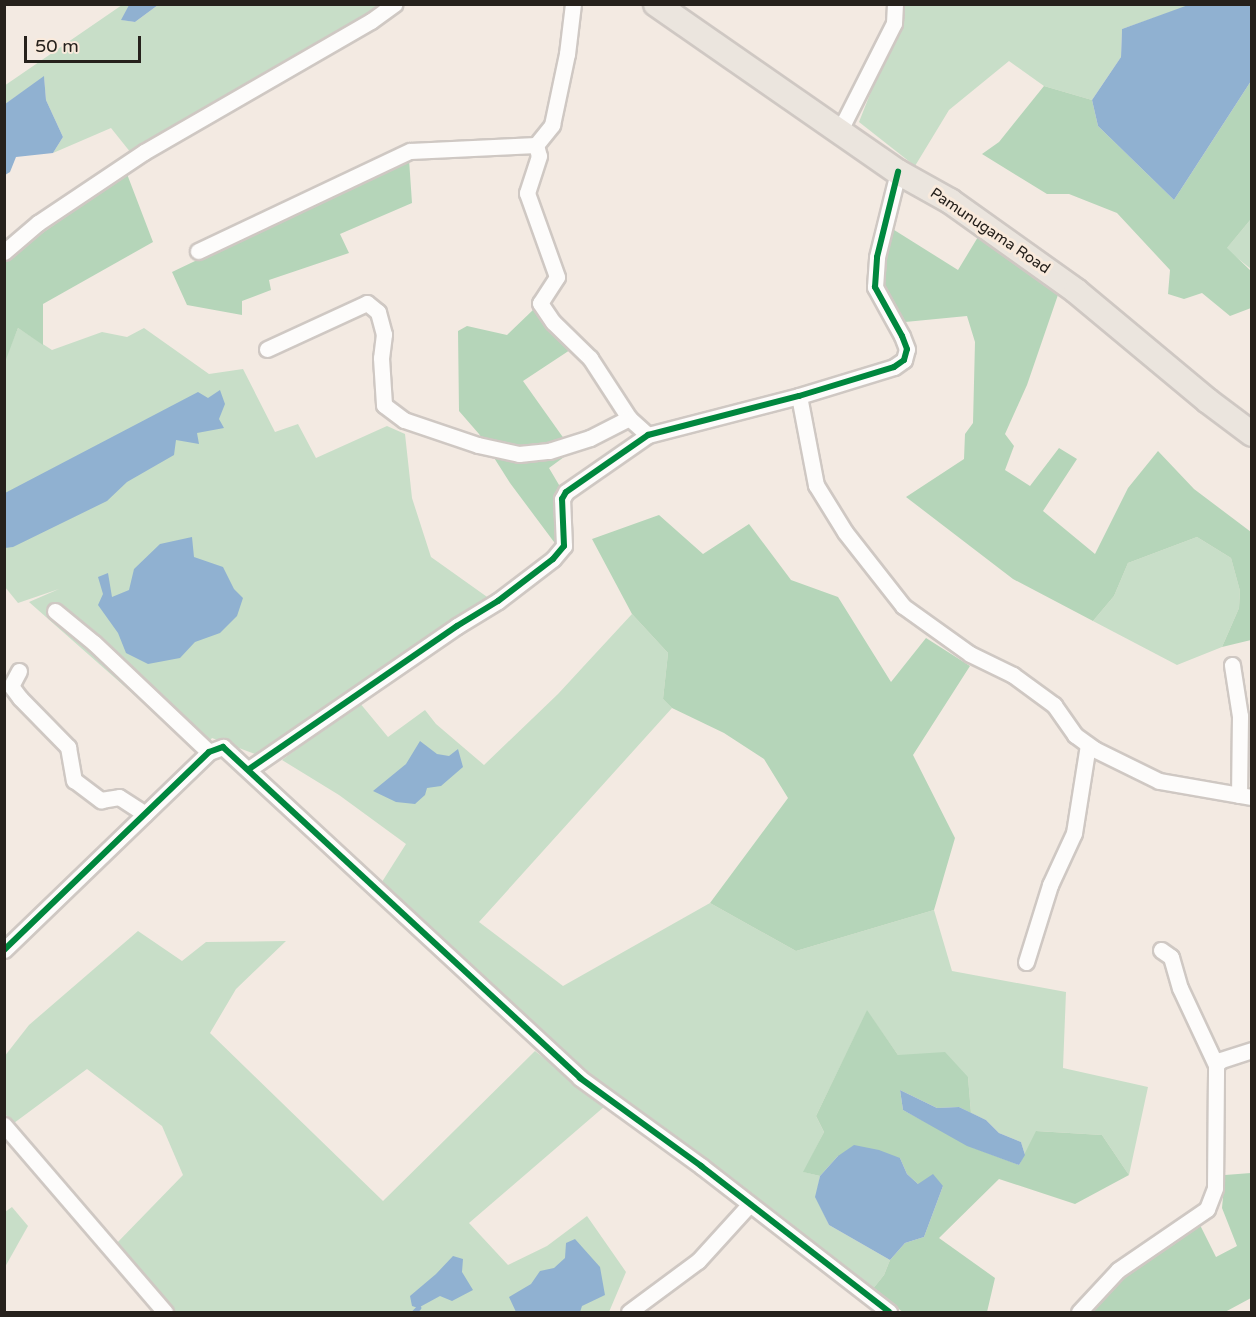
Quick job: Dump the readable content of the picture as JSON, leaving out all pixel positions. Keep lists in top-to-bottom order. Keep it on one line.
{"streets":{"main road":["Pamunugama Road"]},"scale_bar":"50 m"}
